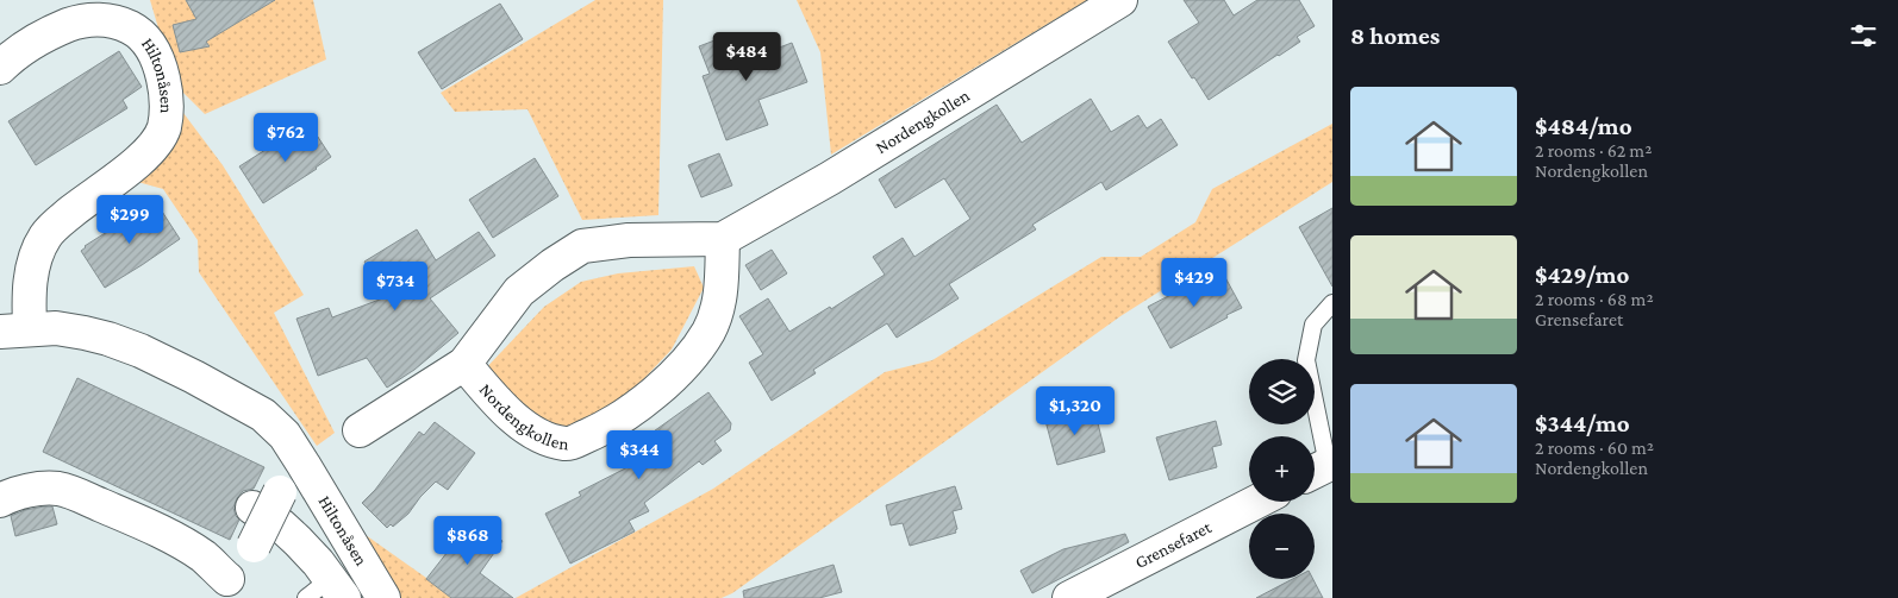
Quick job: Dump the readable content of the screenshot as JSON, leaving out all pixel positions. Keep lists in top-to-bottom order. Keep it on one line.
{"streets":{"street":["Hiltonåsen","Nordengkollen","Grensefaret"]},"page":{"heading":"8 homes","price":["$484","$762","$299","$429","$734","$1,320","$344","$868"],"list":[{"name":"$484/mo","note":"2 rooms · 62 m² · Nordengkollen"},{"name":"$429/mo","note":"2 rooms · 68 m² · Grensefaret"},{"name":"$344/mo","note":"2 rooms · 60 m² · Nordengkollen"}],"map_buttons":["+","−"]}}
